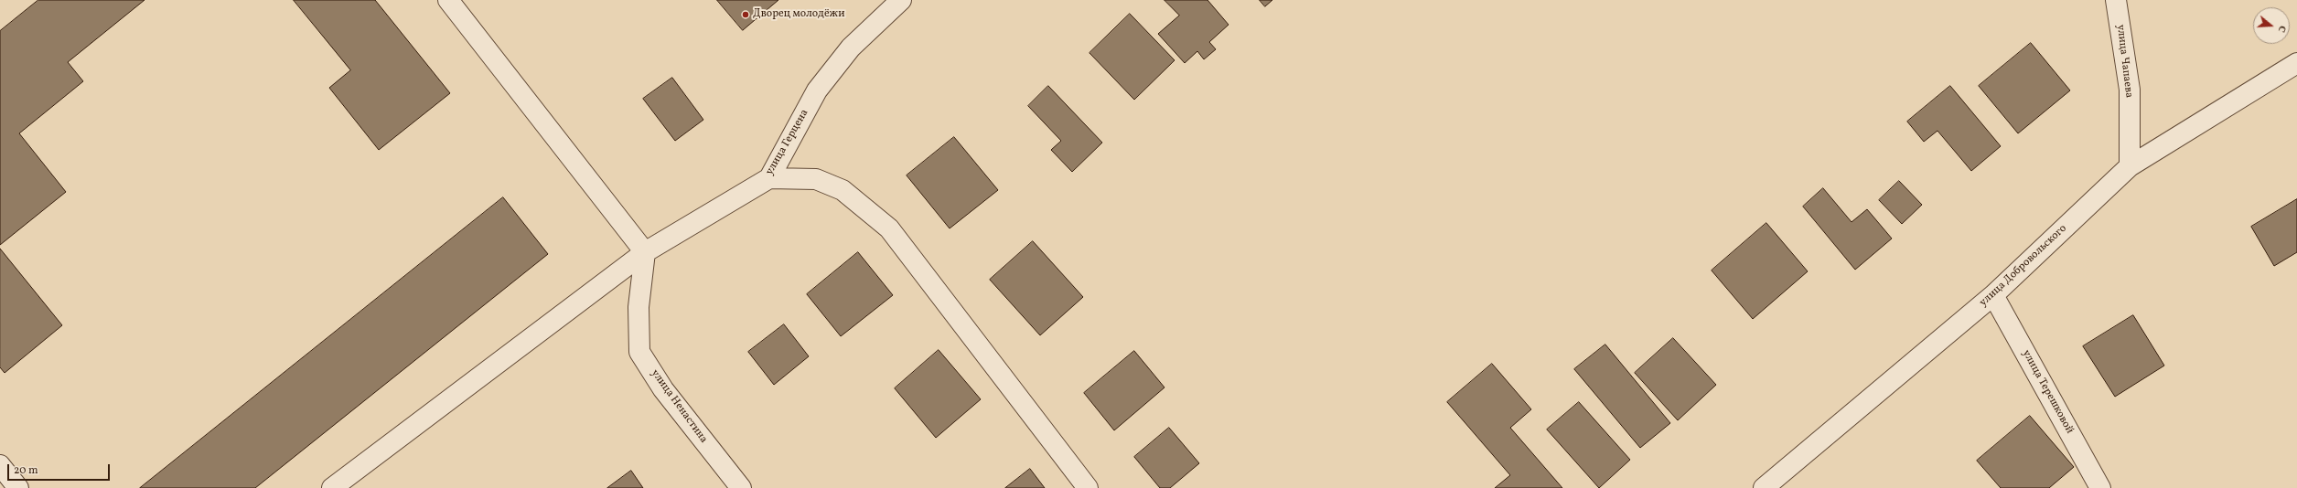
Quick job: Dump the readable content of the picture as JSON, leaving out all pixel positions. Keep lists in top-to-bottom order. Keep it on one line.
{"streets":{"street":["улица Чапаева","улица Герцена","улица Добровольского","улица Терешковой","улица Ненастина"]},"crossings":[["улица Чапаева","улица Добровольского"],["улица Герцена","улица Ненастина"],["улица Добровольского","улица Терешковой"]],"places":["Дворец молодёжи"],"scale_bar":"20 m","north":"right"}
